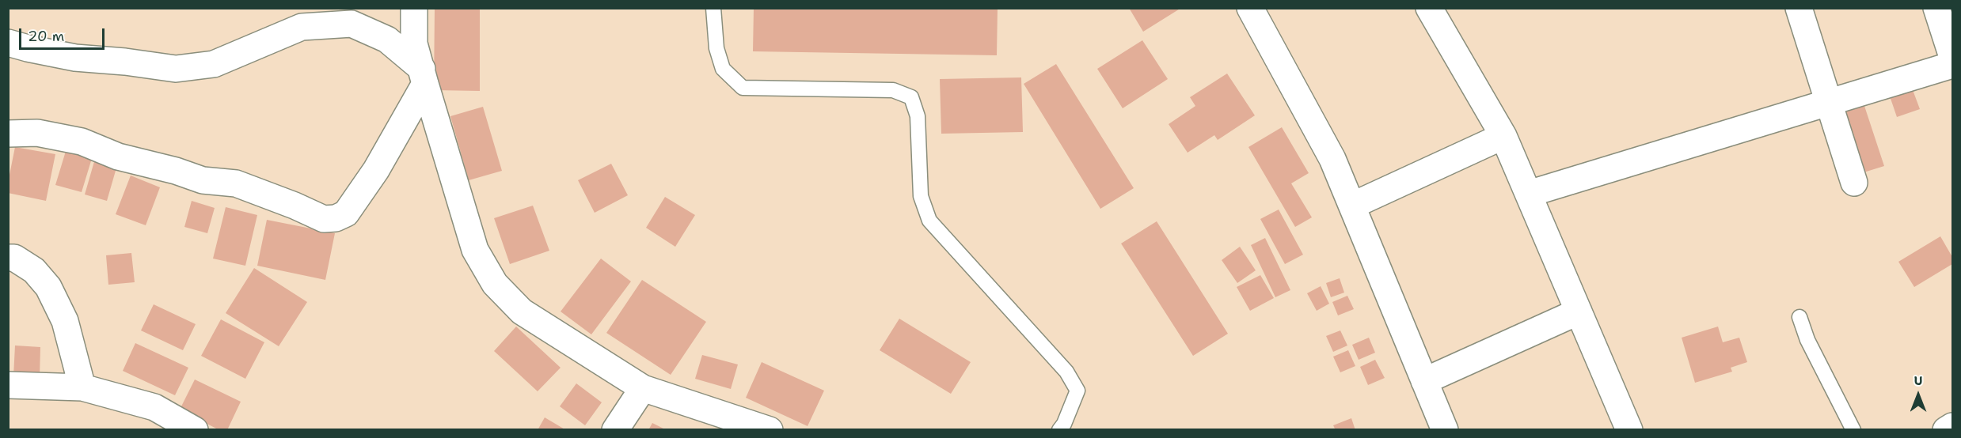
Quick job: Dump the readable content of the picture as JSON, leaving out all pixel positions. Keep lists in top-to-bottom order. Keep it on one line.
{"scale_bar":"20 m","north":"top"}
